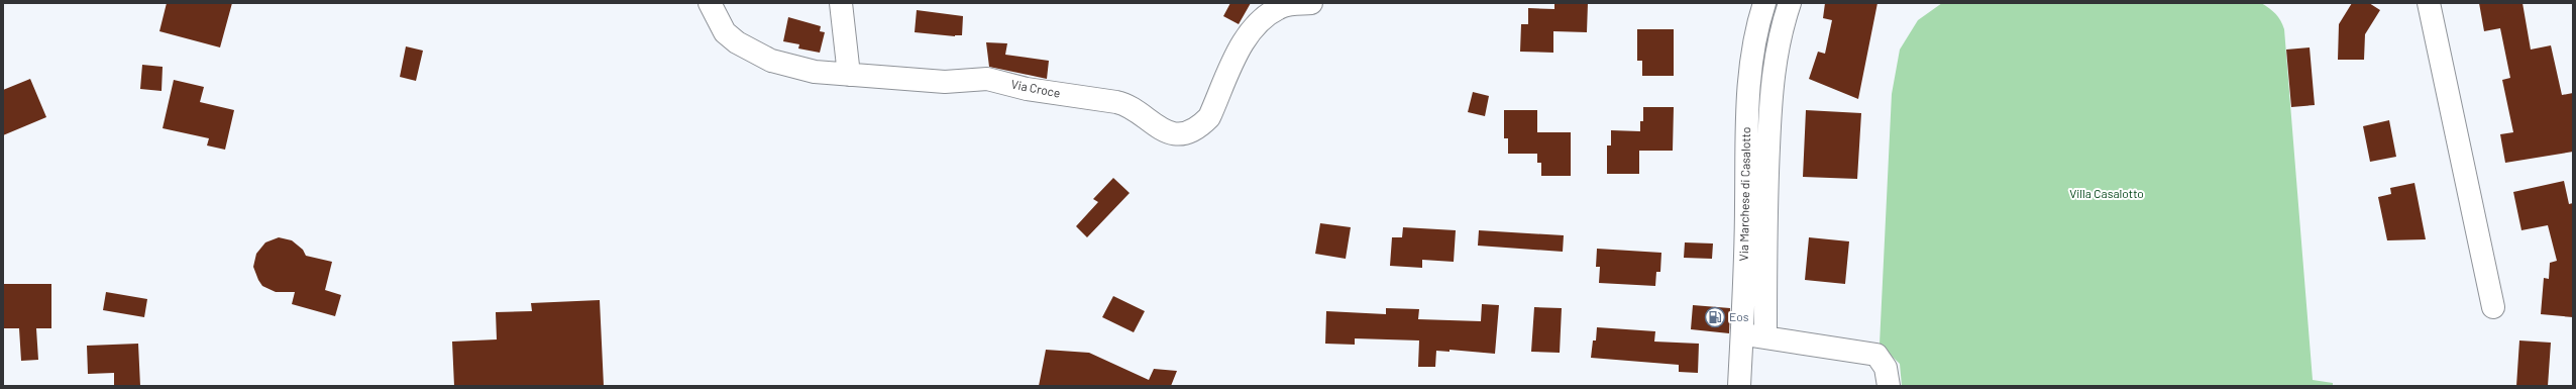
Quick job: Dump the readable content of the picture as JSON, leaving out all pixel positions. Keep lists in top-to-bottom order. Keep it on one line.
{"streets":{"street":["Via Croce","Via Marchese di Casalotto"]},"parks":["Villa Casalotto"],"places":{"fuel station":["Eos"]}}
